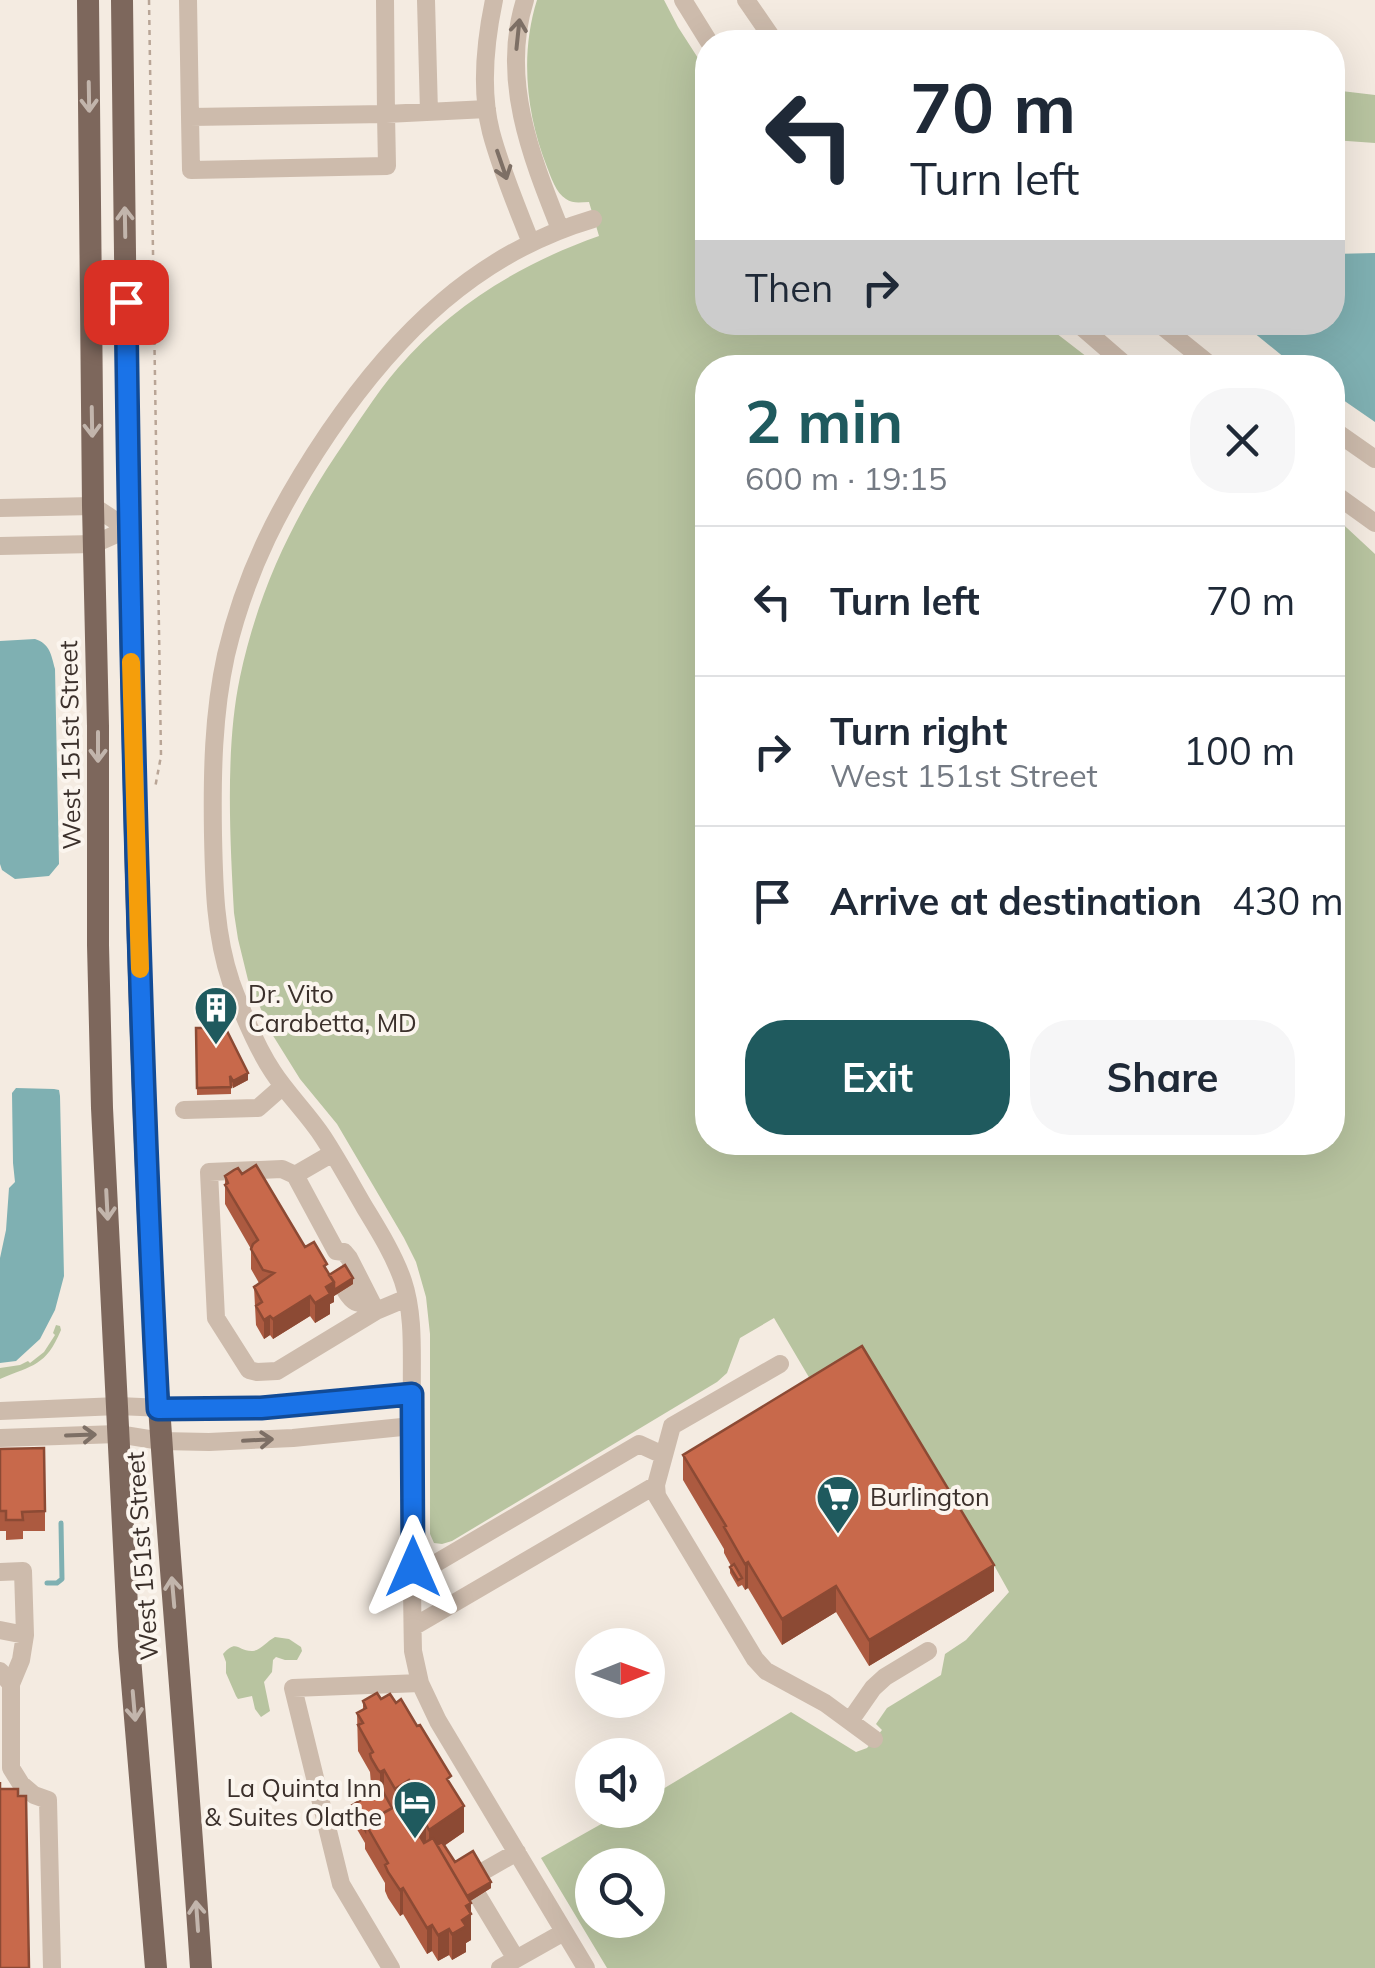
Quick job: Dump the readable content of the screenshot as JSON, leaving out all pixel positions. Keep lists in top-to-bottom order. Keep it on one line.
{"streets":{"main road":["West 151st Street"]},"places":{"building":["Dr. Vito Carabetta, MD"],"supermarket":["Burlington"],"hotel":["La Quinta Inn & Suites Olathe"]},"north":"right","page":{"turn":["70 m","Turn left"],"then":"Then","heading":["2 min","600 m · 19:15"],"list":[{"name":"Turn left","value":"70 m"},{"name":"Turn right","note":"West 151st Street","value":"100 m"},{"name":"Arrive at destination","value":"430 m"}],"buttons":["Exit","Share"]}}
